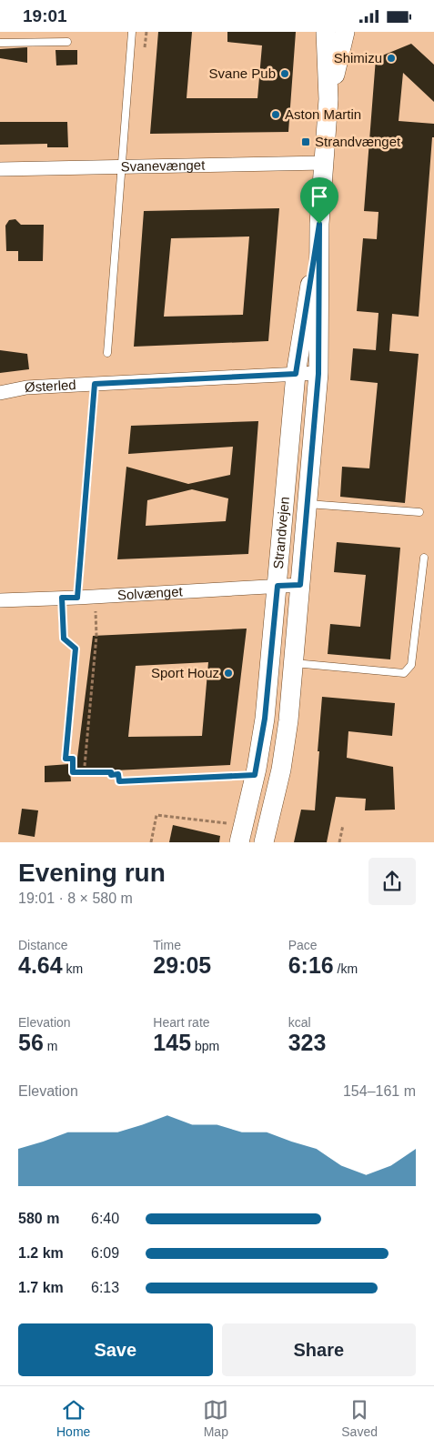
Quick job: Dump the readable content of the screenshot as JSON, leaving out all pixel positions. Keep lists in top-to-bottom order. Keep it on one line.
{"streets":{"street":["Svanevænget","Østerled","Strandvejen","Solvænget"]},"crossings":[["Svanevænget","Strandvejen"],["Østerled","Strandvejen"],["Strandvejen","Solvænget"]],"places":{"other":["Shimizu","Svane Pub","Aston Martin","Sport Houz"],"transit":["Strandvænget"]},"page":{"status":"19:01","heading":["Evening run","19:01 · 8 × 580 m"],"stats":[["Distance","4.64 km"],["Time","29:05"],["Pace","6:16 /km"],["Elevation","56 m"],["Heart rate","145 bpm"],["kcal","323"]],"chart":["Elevation","154–161 m"],"list":[{"name":"580 m","note":"6:40"},{"name":"1.2 km","note":"6:09"},{"name":"1.7 km","note":"6:13"}],"buttons":["Save","Share"],"tabs":["Home","Map","Saved"]}}
